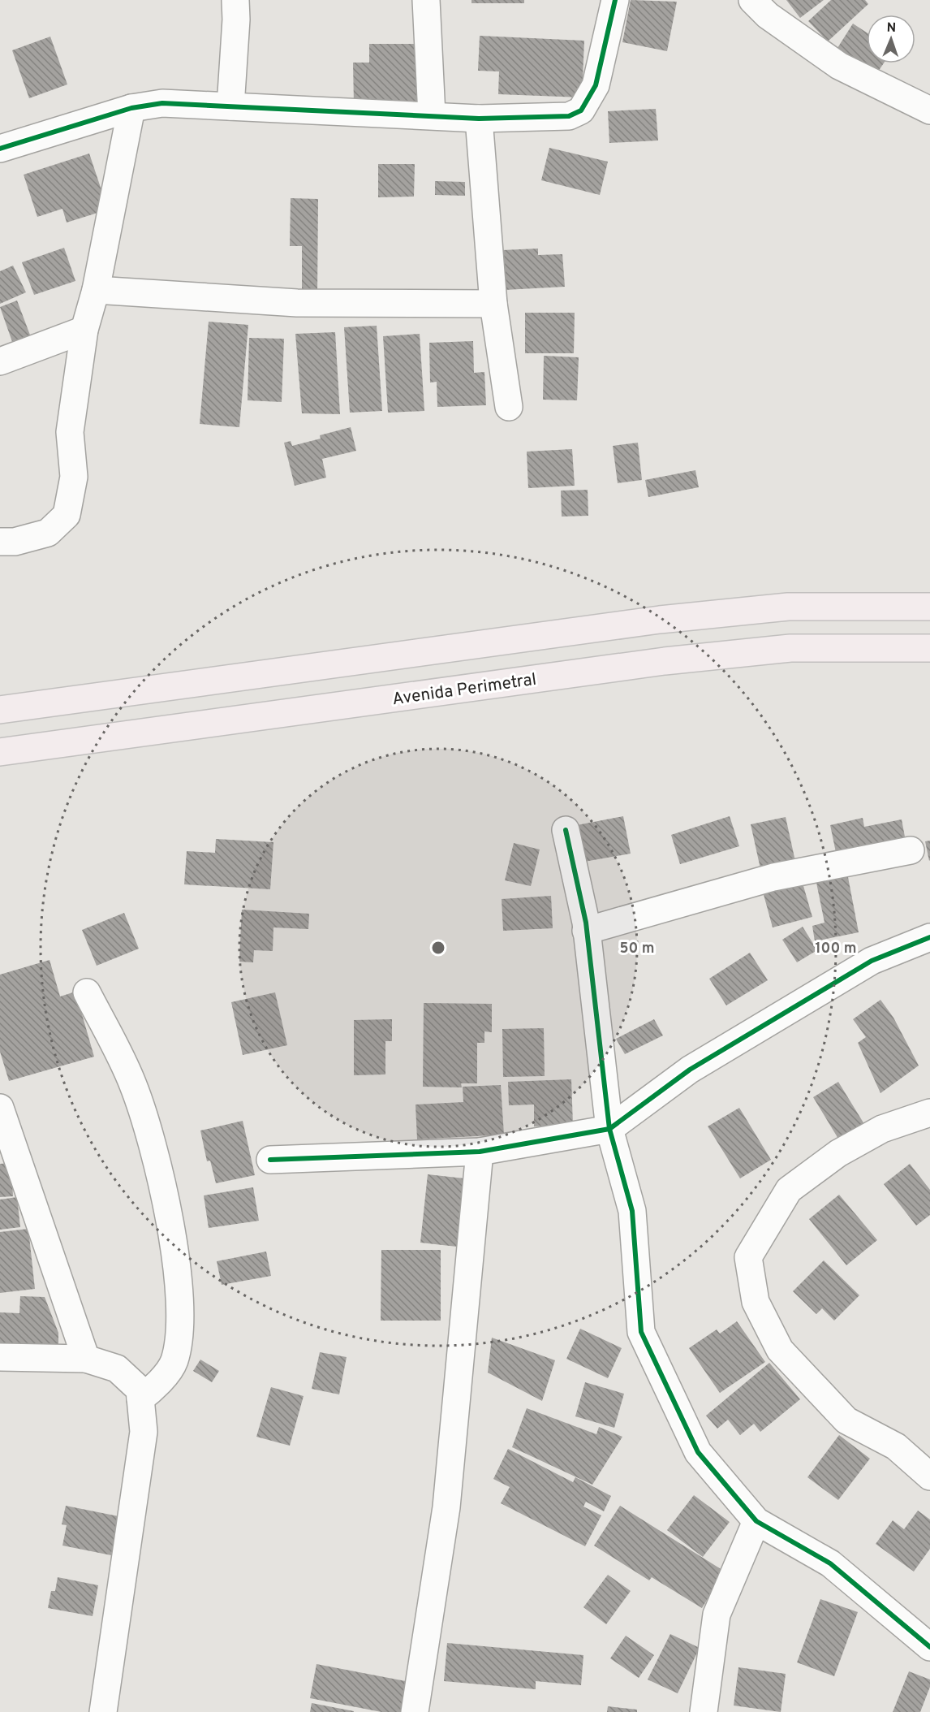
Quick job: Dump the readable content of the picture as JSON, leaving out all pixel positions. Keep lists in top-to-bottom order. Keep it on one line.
{"streets":{"main road":["Avenida Perimetral"]},"north":"top","rings":["50 m","100 m"]}
